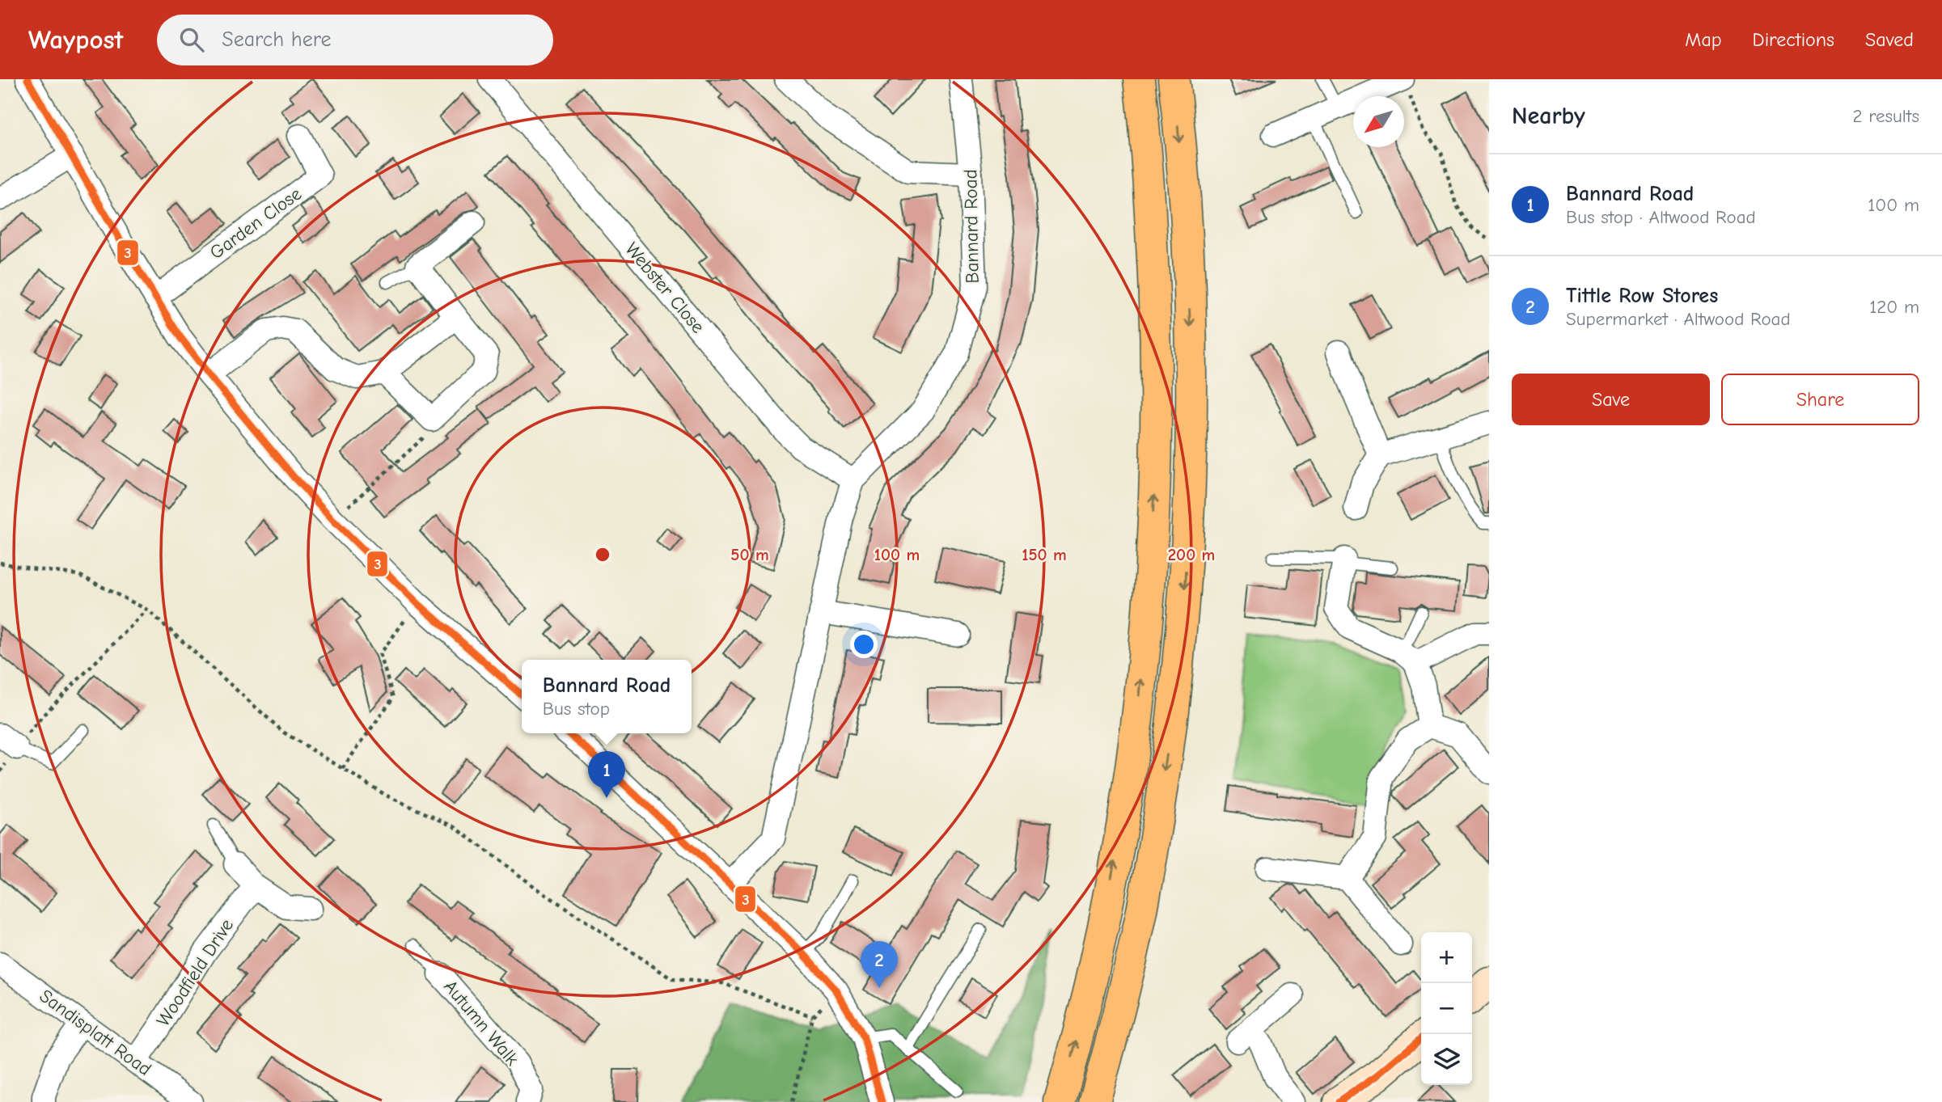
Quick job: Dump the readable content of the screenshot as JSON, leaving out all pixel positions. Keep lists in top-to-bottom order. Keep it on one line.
{"streets":{"street":["Garden Close","Bannard Road","Webster Close","Woodfield Drive","Autumn Walk","Sandisplatt Road"]},"crossings":[["Bannard Road","Webster Close"],["Woodfield Drive","Sandisplatt Road"]],"lines":["transit line 3"],"north":"bottom left","page":{"header":"Waypost","search":"Search here","nav":["Map","Directions","Saved"],"heading":["Nearby","2 results"],"list":[{"mark":"1","name":"Bannard Road","note":"Bus stop · Altwood Road","value":"100 m"},{"mark":"2","name":"Tittle Row Stores","note":"Supermarket · Altwood Road","value":"120 m"}],"buttons":["Save","Share"],"popup":["Bannard Road","Bus stop"],"pins":["1","2"],"map_buttons":["+","−"]},"rings":["50 m","100 m","150 m","200 m"]}
